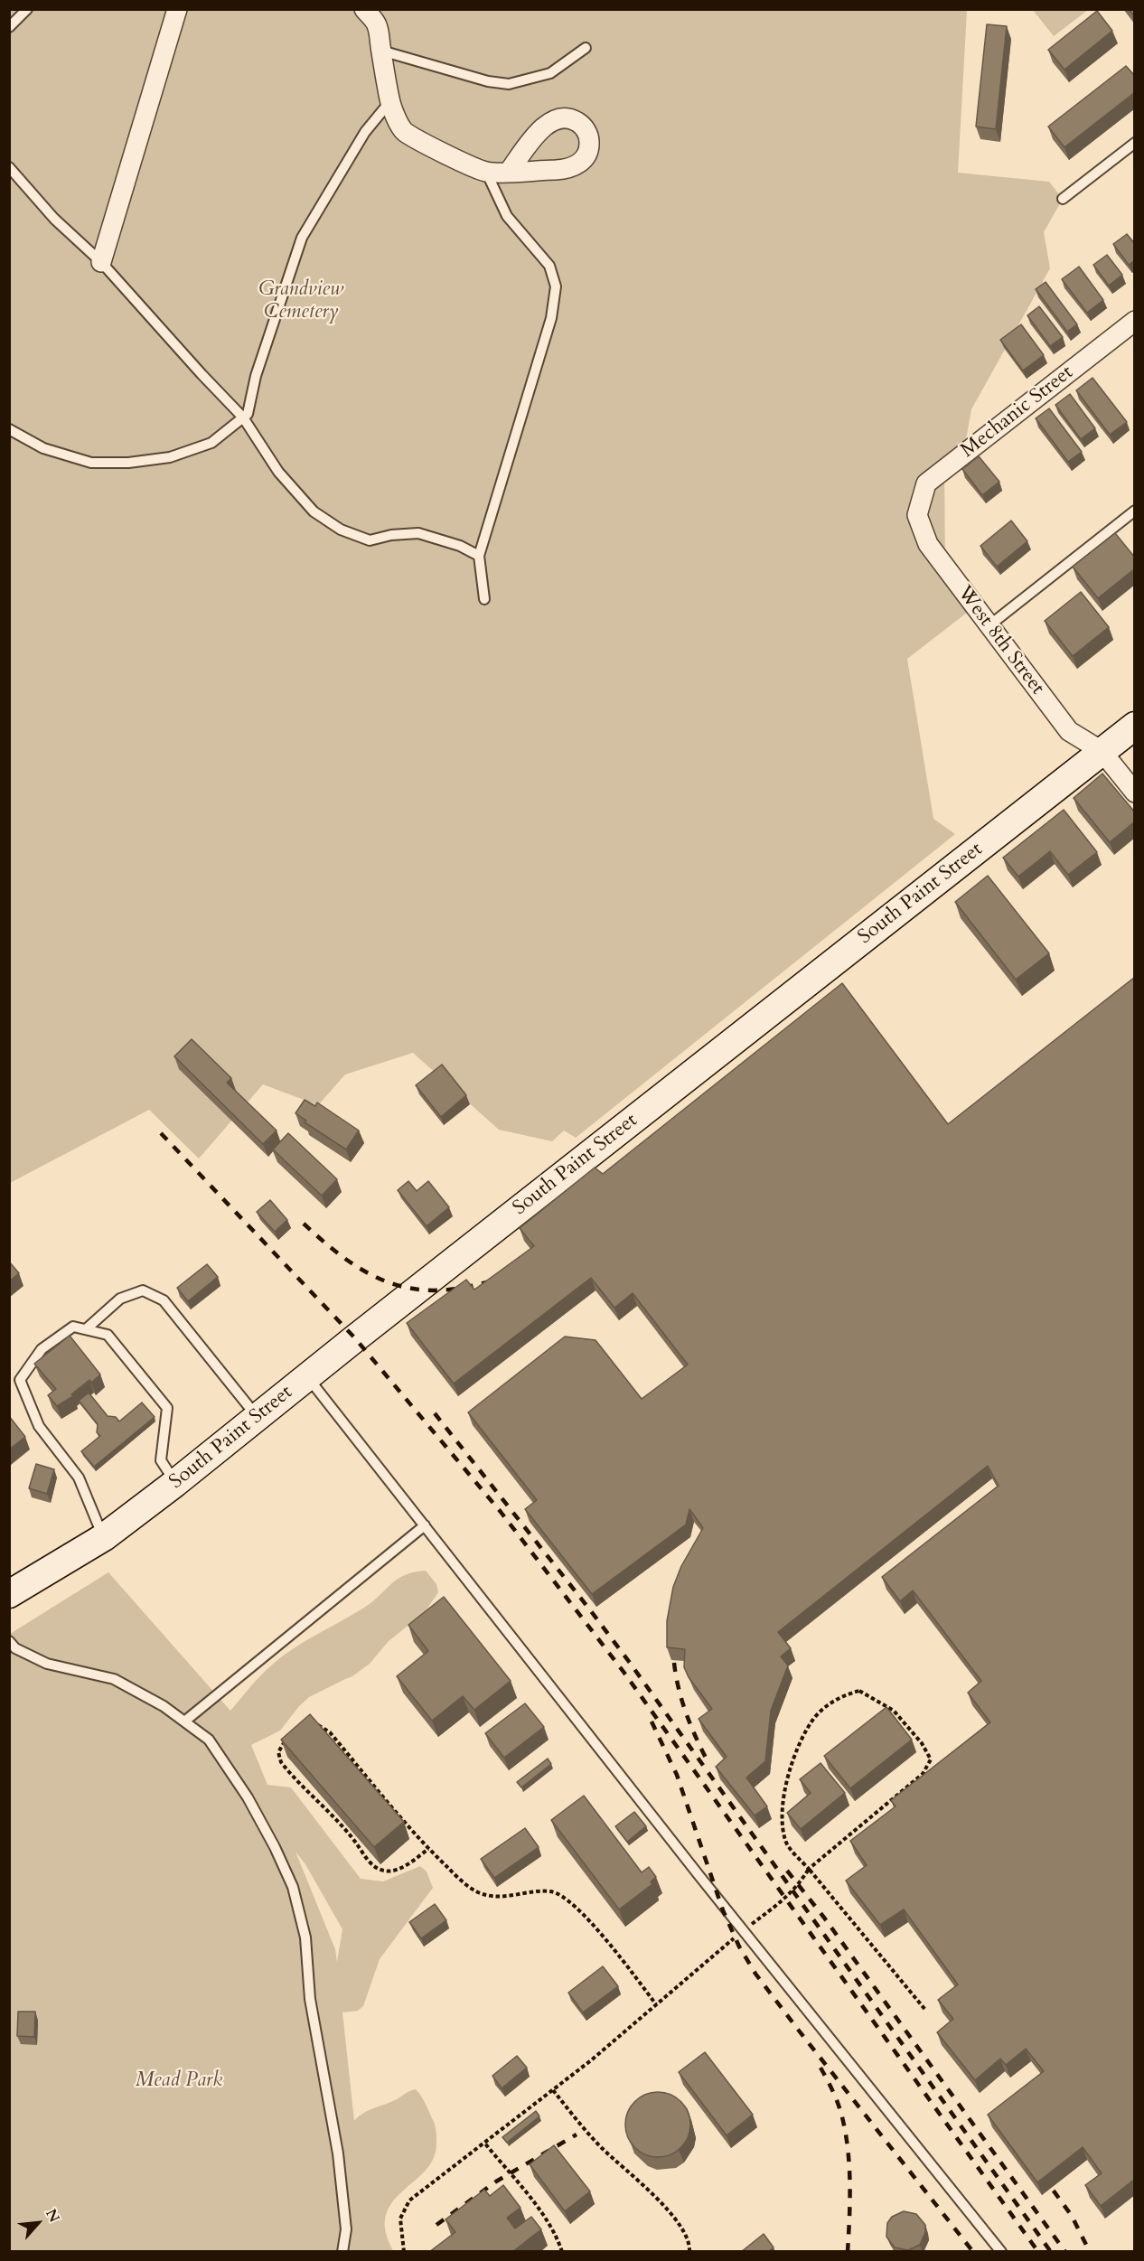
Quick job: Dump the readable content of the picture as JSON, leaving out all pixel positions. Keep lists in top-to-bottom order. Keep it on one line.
{"streets":{"main road":["South Paint Street"],"street":["Mechanic Street","West 8th Street"]},"crossings":[["Mechanic Street","West 8th Street"],["West 8th Street","South Paint Street"]],"parks":["Grandview Cemetery","Mead Park"],"north":"top right"}
